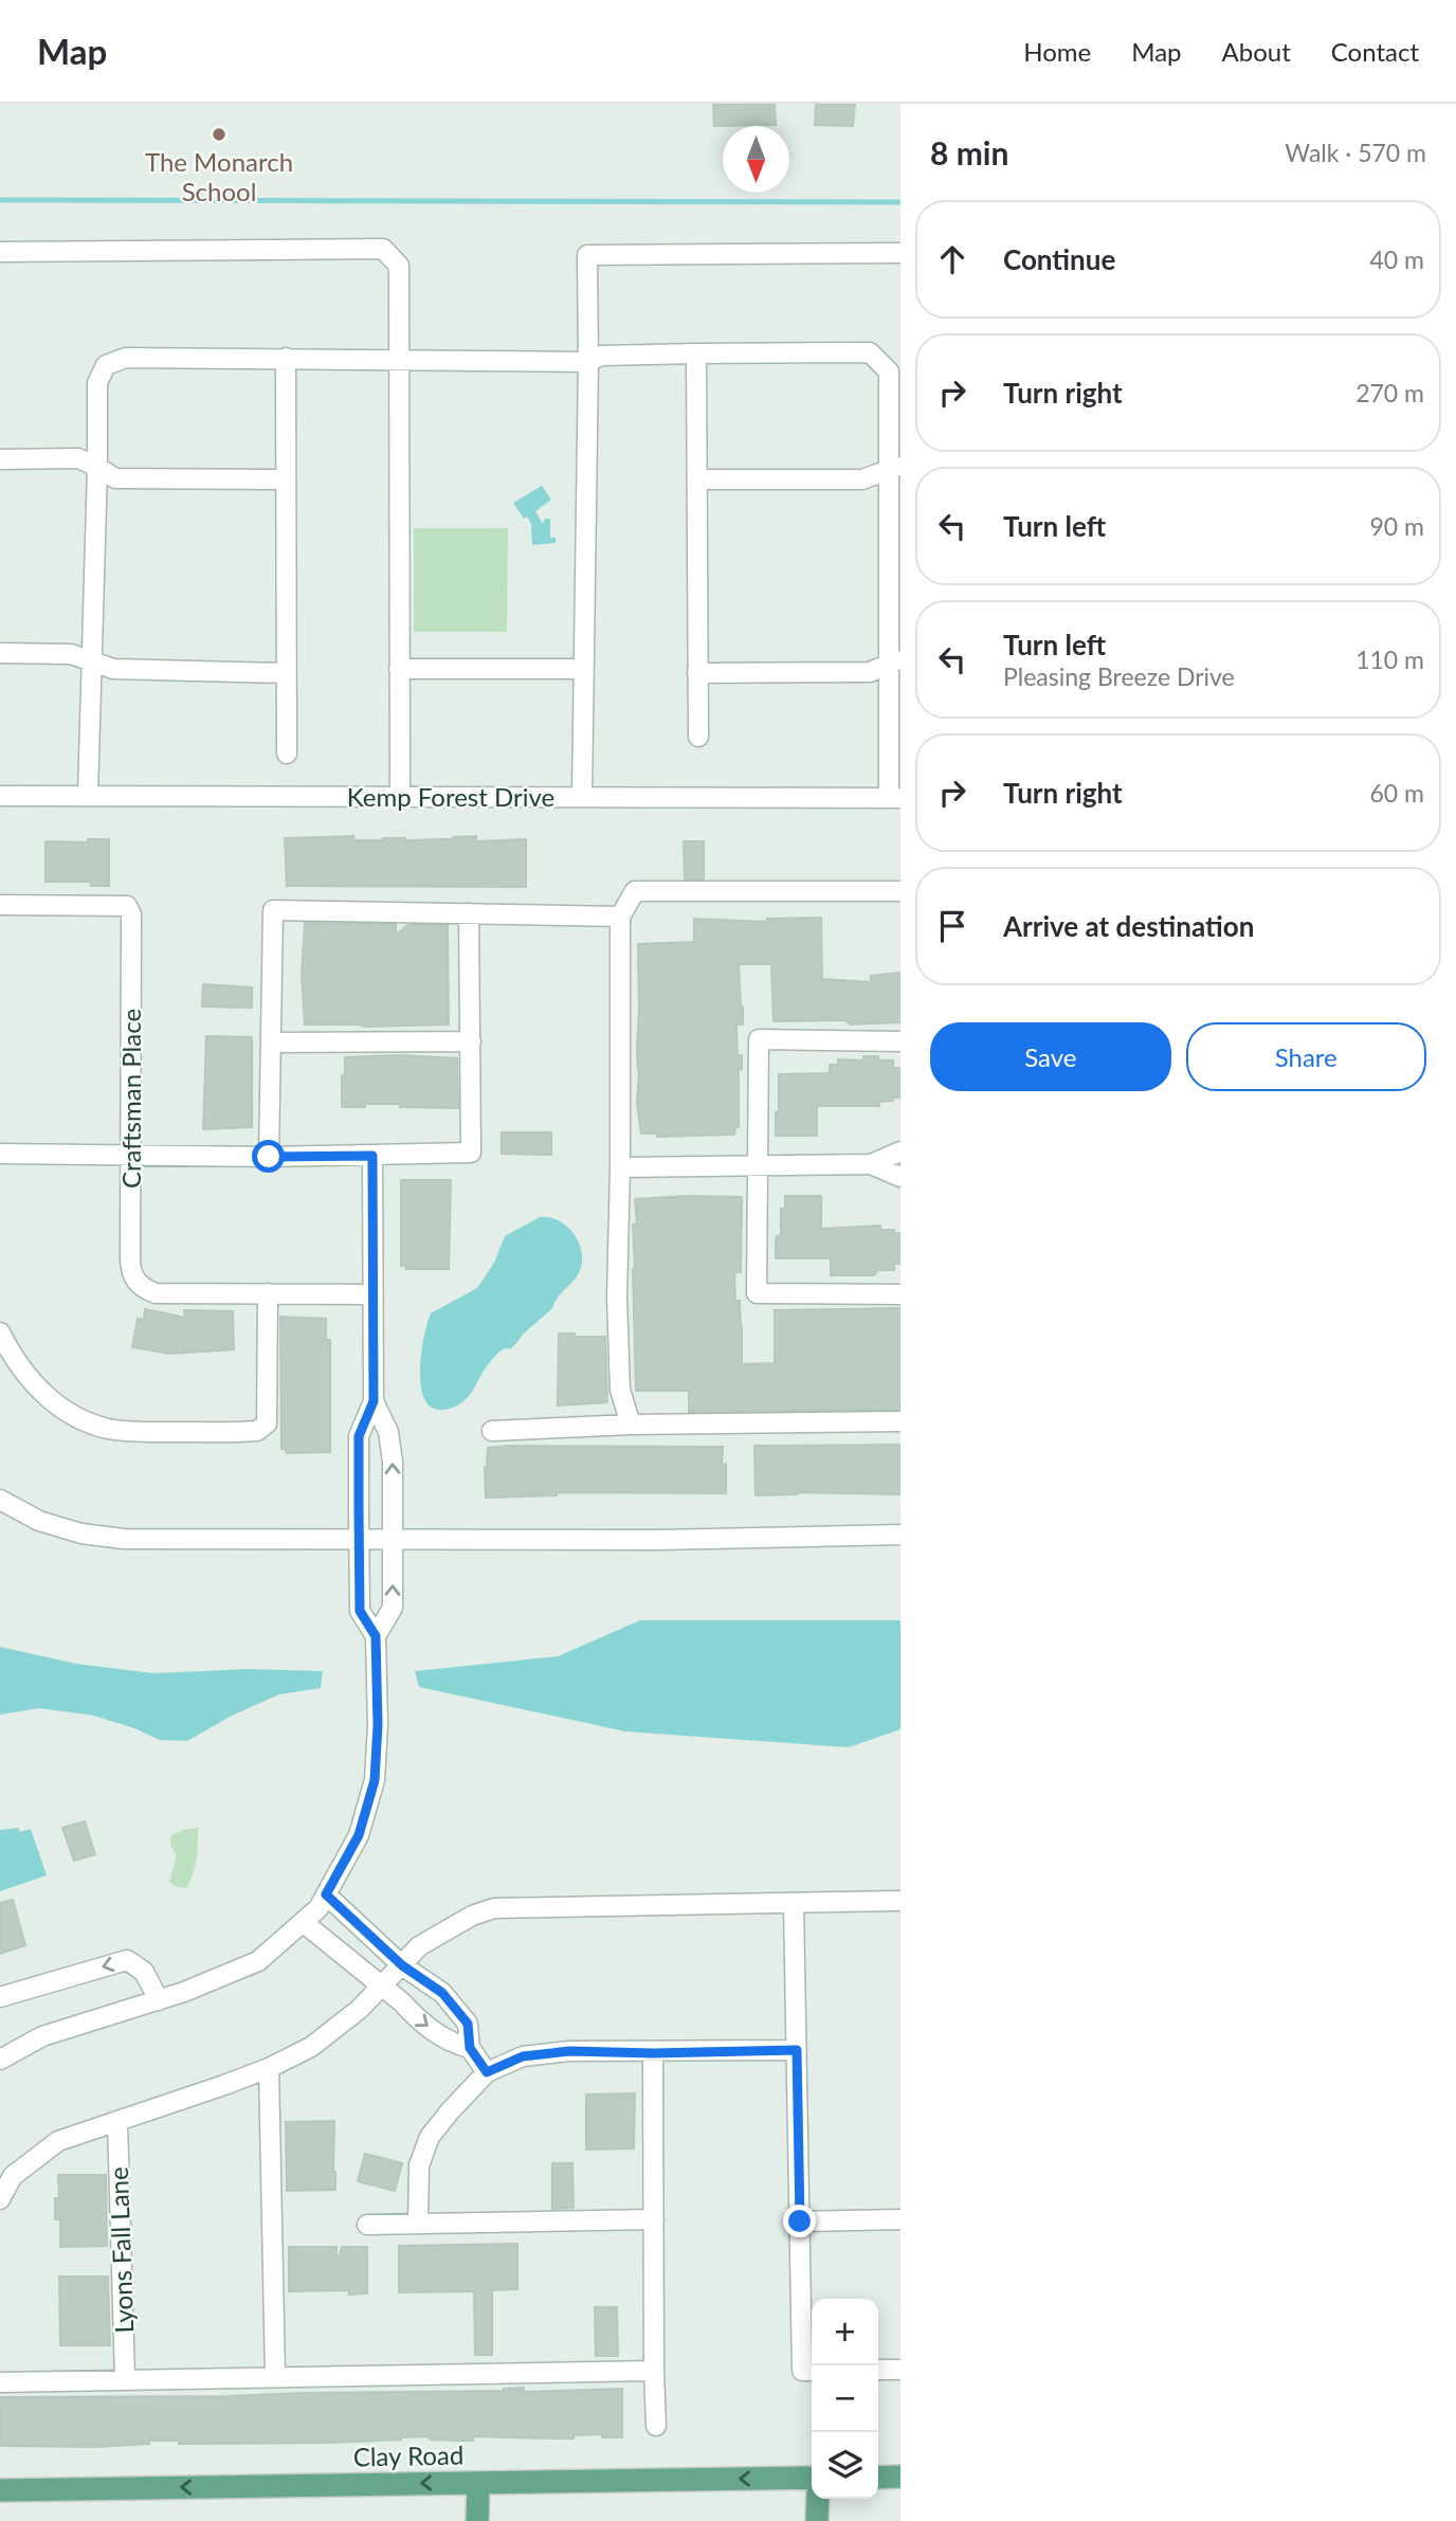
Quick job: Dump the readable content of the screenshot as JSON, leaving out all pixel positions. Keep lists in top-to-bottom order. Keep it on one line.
{"streets":{"main road":["Clay Road"],"street":["Kemp Forest Drive","Craftsman Place","Lyons Fall Lane"]},"one_way":["Clay Road"],"places":["The Monarch School"],"north":"bottom","page":{"header":"Map","nav":["Home","Map","About","Contact"],"heading":["8 min","Walk · 570 m"],"list":[["Continue","40 m"],["Turn right","270 m"],["Turn left","90 m"],["Turn left","Pleasing Breeze Drive","110 m"],["Turn right","60 m"],"Arrive at destination"],"buttons":["Save","Share"],"map_buttons":["+","−"]}}
